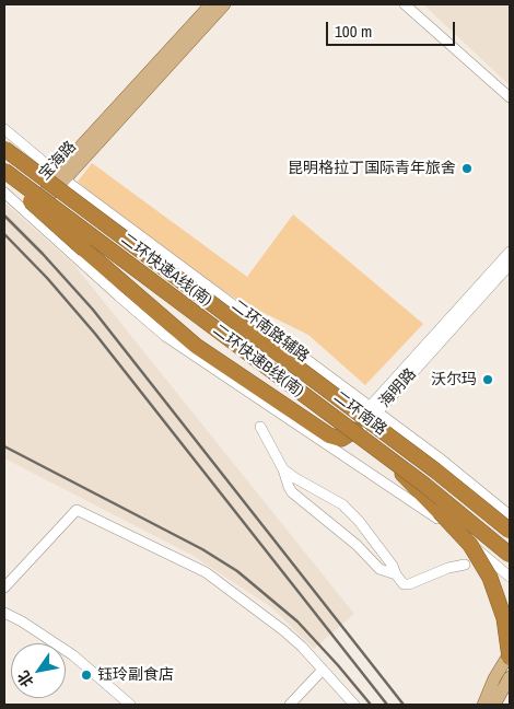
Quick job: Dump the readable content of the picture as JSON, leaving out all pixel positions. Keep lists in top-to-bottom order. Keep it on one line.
{"streets":{"highway":["二环快速A线(南)","二环快速B线(南)"],"main road":["宝海路","二环南路"],"street":["二环南路辅路","海明路"]},"crossings":[["宝海路","二环南路辅路"],["宝海路","二环南路"],["二环快速A线(南)","二环南路"],["二环南路辅路","海明路"],["二环南路辅路","二环南路"],["二环快速B线(南)","海明路"],["二环快速B线(南)","二环南路"],["海明路","二环南路"]],"places":["昆明格拉丁国际青年旅舍","沃尔玛","钰玲副食店"],"scale_bar":"100 m","north":"bottom left"}
